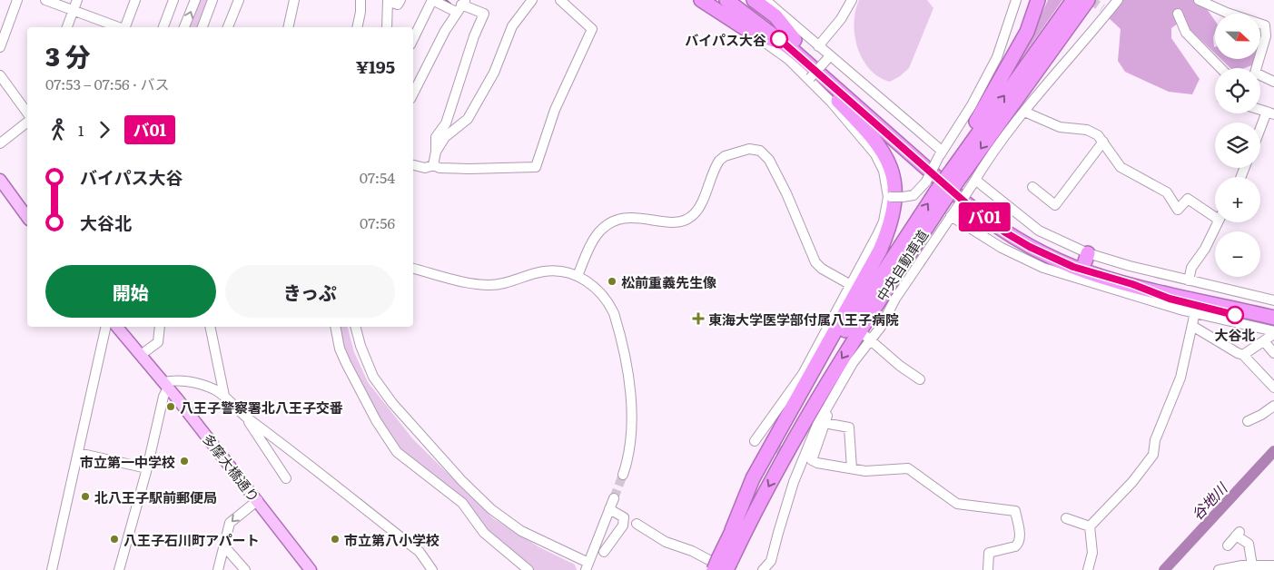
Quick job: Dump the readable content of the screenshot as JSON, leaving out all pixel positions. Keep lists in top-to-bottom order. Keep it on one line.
{"streets":{"highway":["中央自動車道"],"main road":["多摩大橋通り"]},"water":["谷地川"],"places":{"other":["バイパス大谷","松前重義先生像","大谷北","八王子警察署北八王子交番","市立第一中学校","北八王子駅前郵便局","八王子石川町アパート","市立第八小学校"],"health":["東海大学医学部付属八王子病院"]},"lines":["bus line バ01"],"north":"right","page":{"on_map":"バ01","map_buttons":["+","−"],"heading":["3 分","07:53 – 07:56 · バス","¥195"],"legs":["1","バ01"],"list":[{"name":"バイパス大谷","value":"07:54"},{"name":"大谷北","value":"07:56"}],"buttons":["開始","きっぷ"]}}
